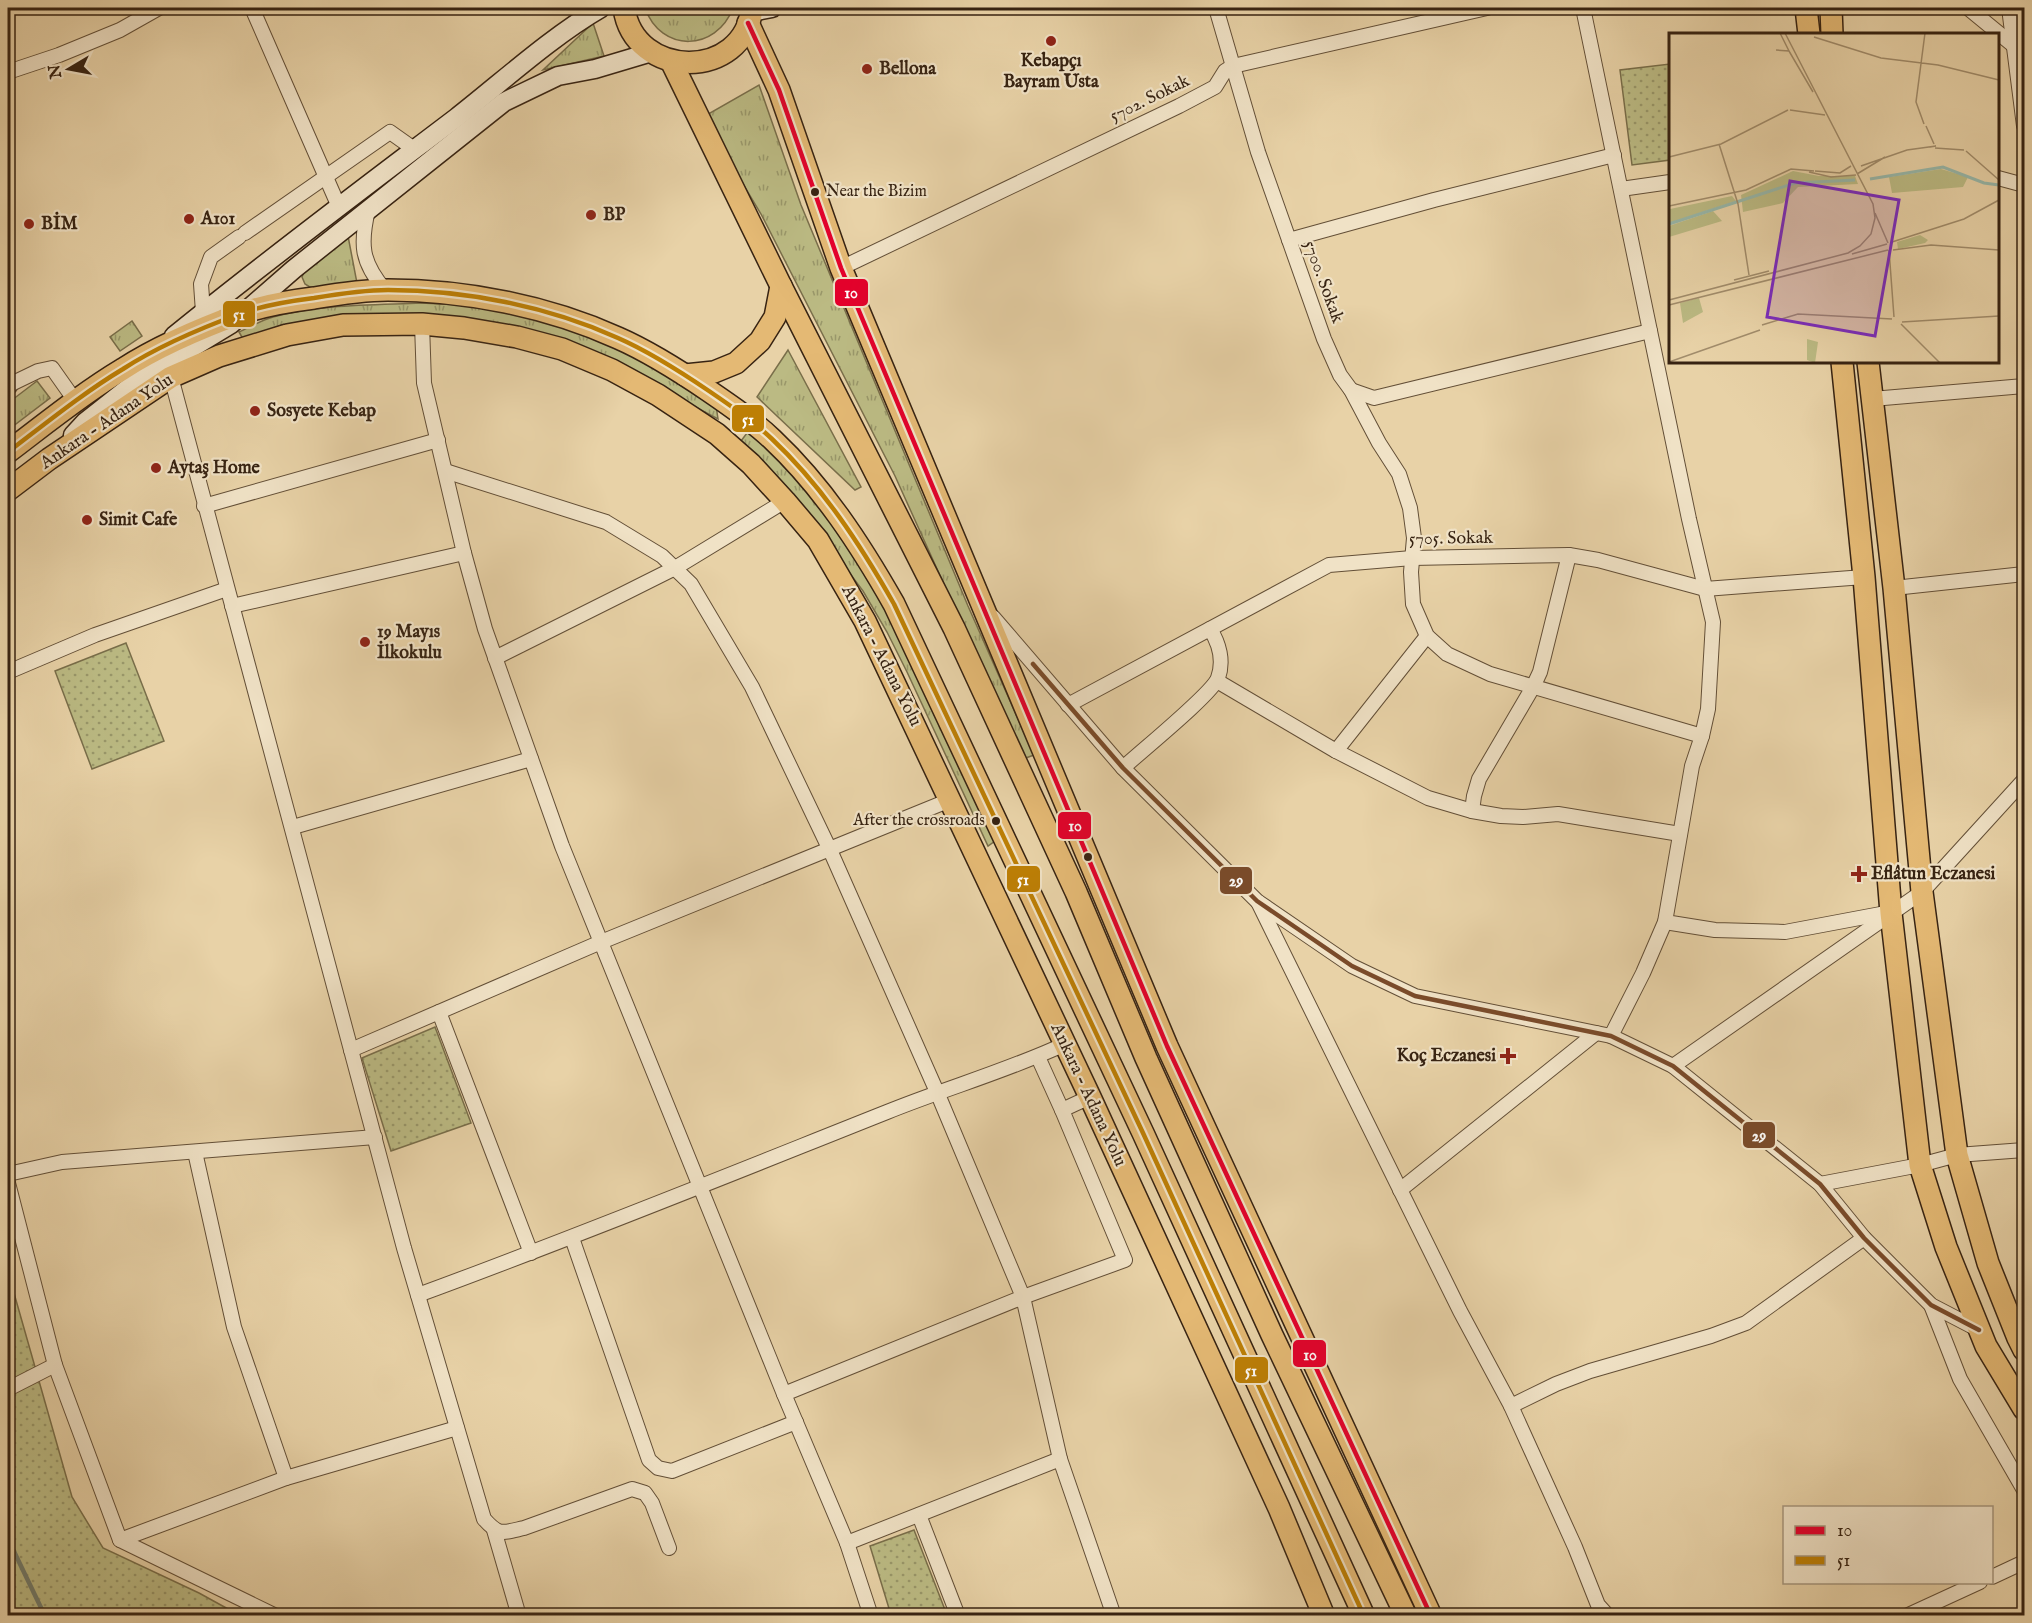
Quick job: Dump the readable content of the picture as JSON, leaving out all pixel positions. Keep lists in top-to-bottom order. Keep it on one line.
{"streets":{"main road":["Ankara - Adana Yolu"],"street":["5702. Sokak","5700. Sokak","5705. Sokak"]},"crossings":[["5702. Sokak","5700. Sokak"],["5700. Sokak","5705. Sokak"]],"places":{"other":["Kebapçı Bayram Usta","Bellona","Near the Bizim","BP","A101","BİM","Sosyete Kebap","Aytaş Home","Simit Cafe","19 Mayıs İlkokulu","After the crossroads"],"health":["Eflâtun Eczanesi","Koç Eczanesi"]},"lines":["transit line 10","transit line 51","transit line 29"],"legend":["10","51"],"north":"left"}
